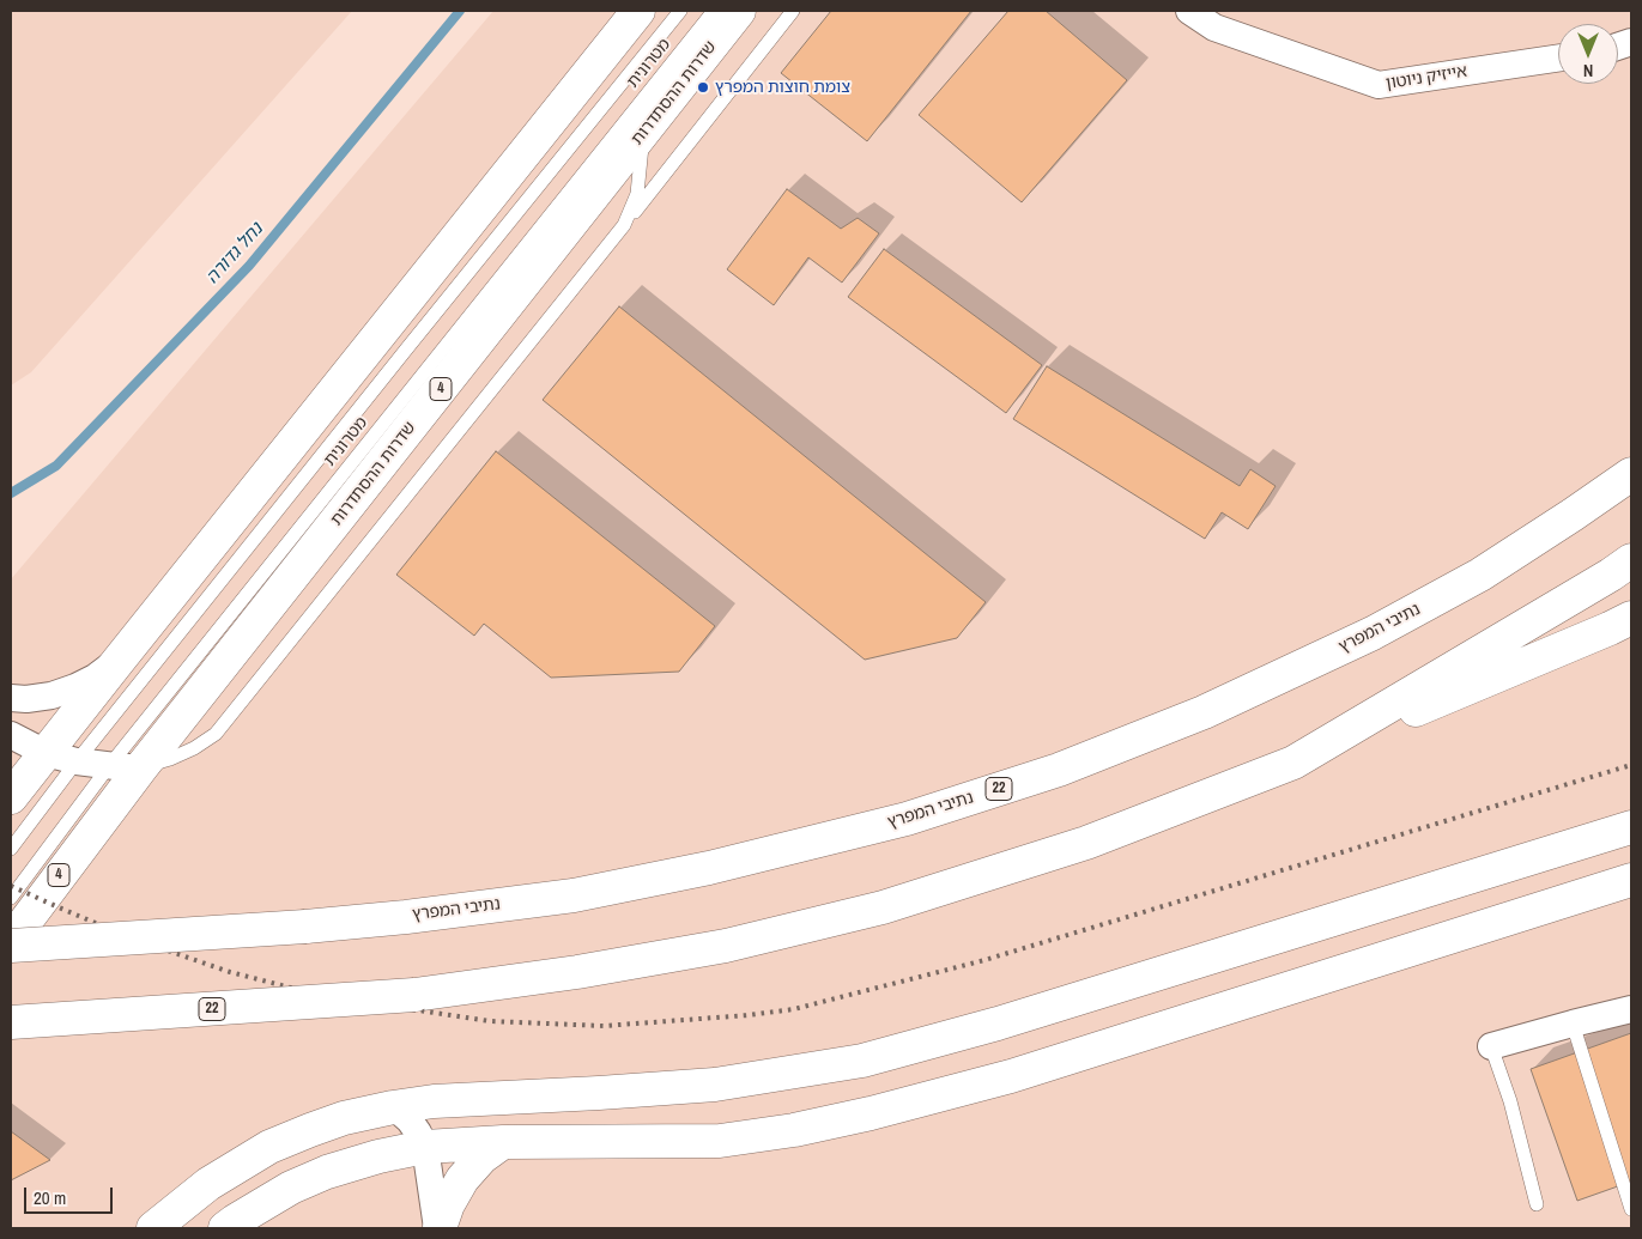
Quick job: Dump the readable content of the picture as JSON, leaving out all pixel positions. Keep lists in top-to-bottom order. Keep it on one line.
{"streets":{"main road":["שדרות ההסתדרות","4","נתיבי המפרץ","22"],"street":["אייזיק ניוטון"],"lane":["מטרונית"]},"water":["נחל גדורה"],"places":["צומת חוצות המפרץ"],"scale_bar":"20 m","north":"bottom"}
